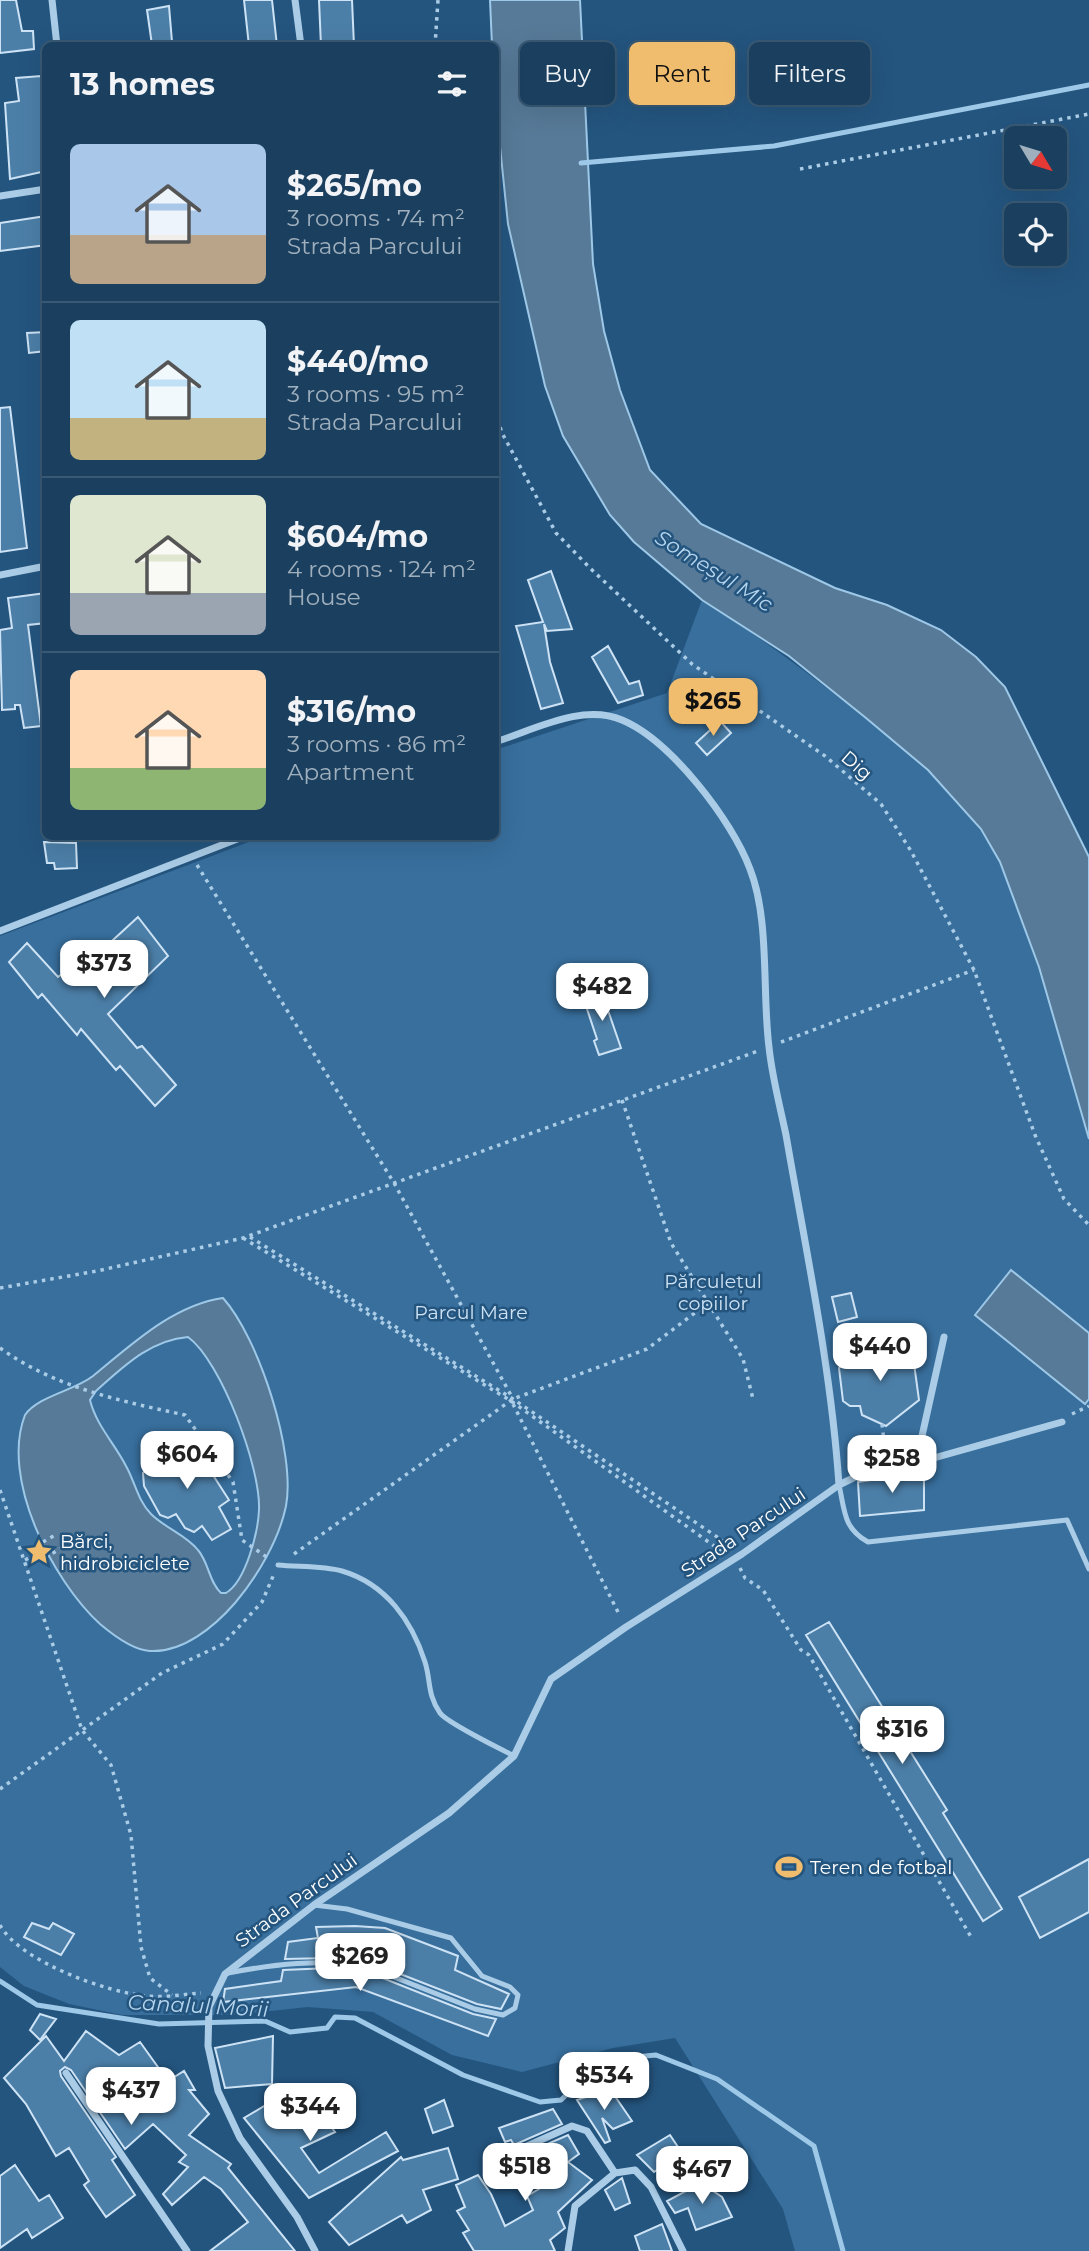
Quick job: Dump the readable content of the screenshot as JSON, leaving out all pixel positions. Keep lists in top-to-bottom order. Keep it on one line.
{"streets":{"street":["Strada Parcului"],"path":["Dig"]},"water":["Someșul Mic","Canalul Morii"],"parks":["Părculețul copiilor","Parcul Mare"],"places":{"place":["Bărci, hidrobiciclete"],"sports":["Teren de fotbal"]},"north":"bottom right","page":{"chip":["Buy","Rent","Filters"],"heading":"13 homes","list":[{"name":"$265/mo","note":"3 rooms · 74 m² · Strada Parcului"},{"name":"$440/mo","note":"3 rooms · 95 m² · Strada Parcului"},{"name":"$604/mo","note":"4 rooms · 124 m² · House"},{"name":"$316/mo","note":"3 rooms · 86 m² · Apartment"}],"price":["$265","$373","$482","$440","$604","$258","$316","$269","$534","$437","$344","$518","$467"]}}
